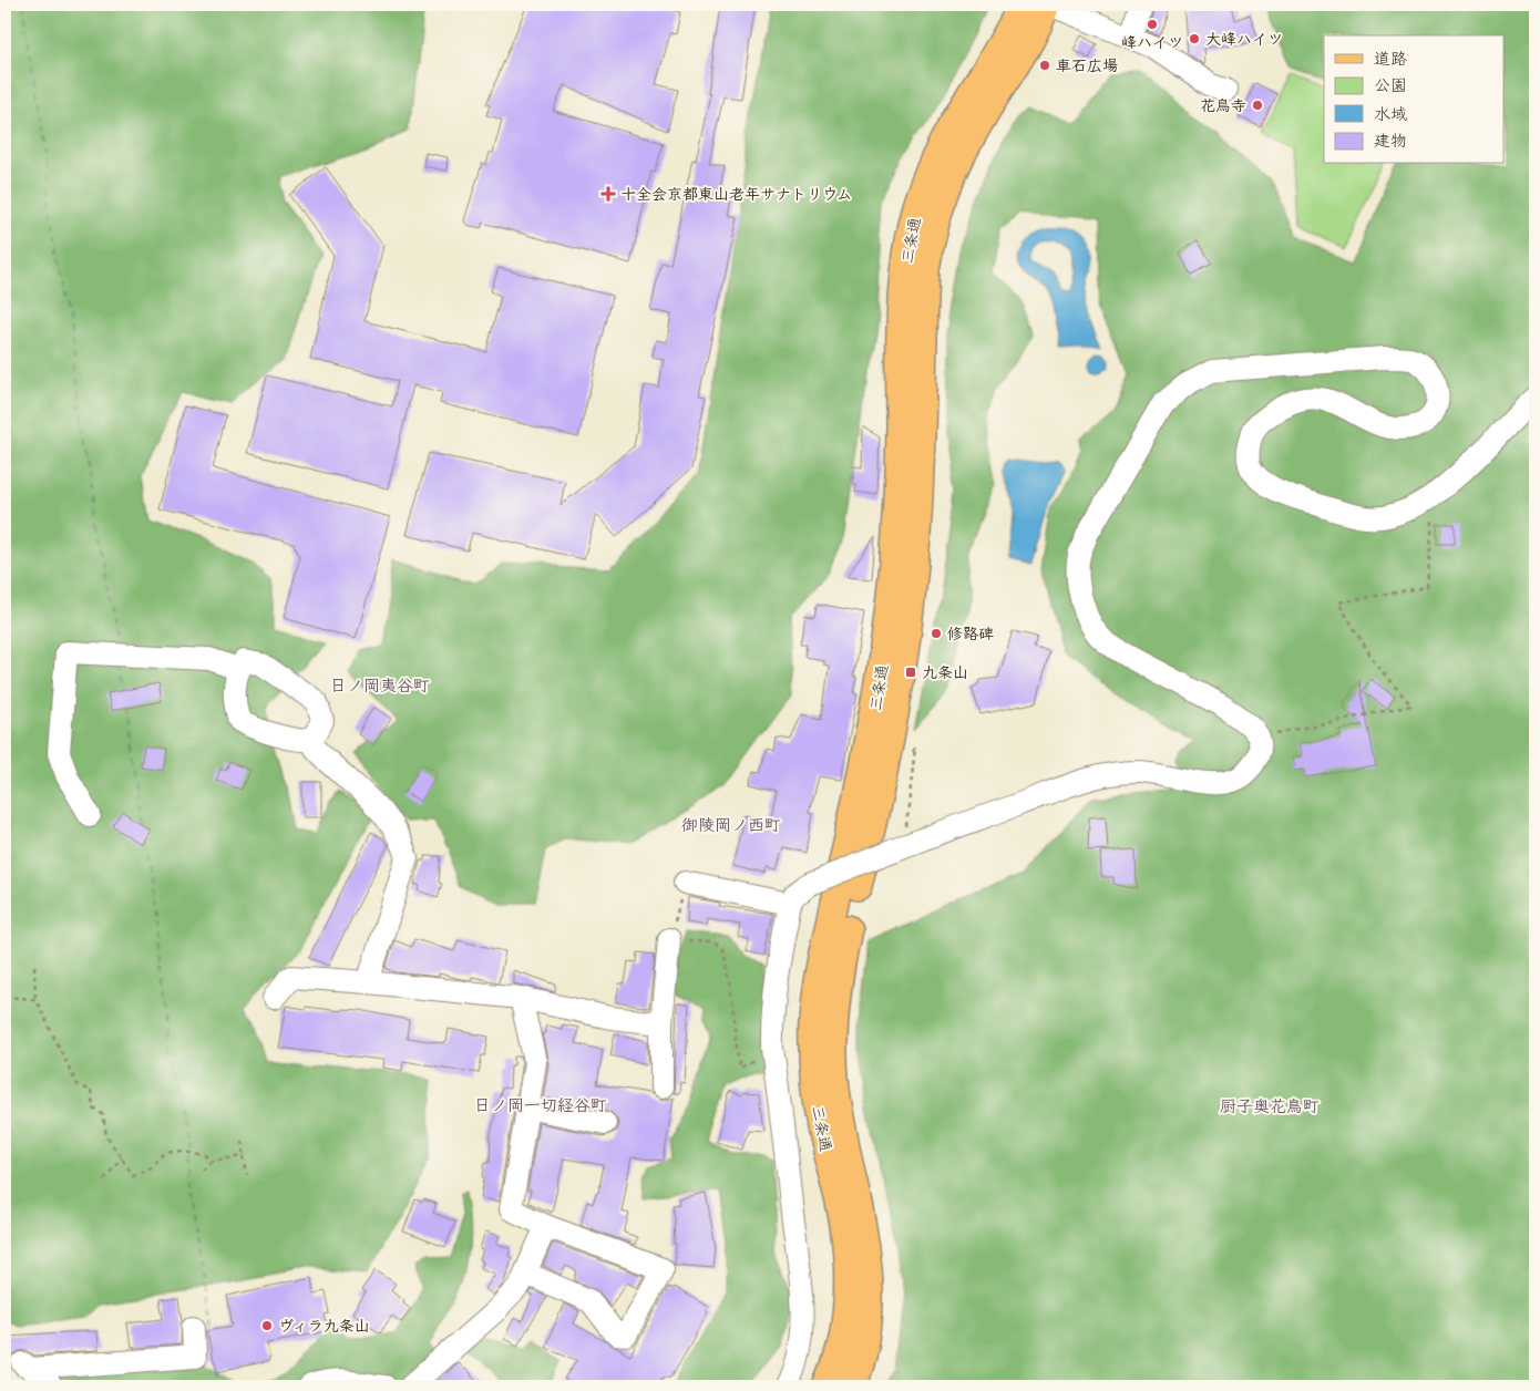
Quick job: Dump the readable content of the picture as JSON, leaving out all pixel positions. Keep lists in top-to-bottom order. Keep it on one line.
{"streets":{"main road":["三条通"]},"districts":["日ノ岡夷谷町","御陵岡ノ西町","日ノ岡一切経谷町","厨子奥花鳥町"],"places":{"other":["峰ハイツ","大峰ハイツ","車石広場","花鳥寺","修路碑","ヴィラ九条山"],"health":["十全会京都東山老年サナトリウム"],"transit":["九条山"]},"legend":["道路","公園","水域","建物"]}
